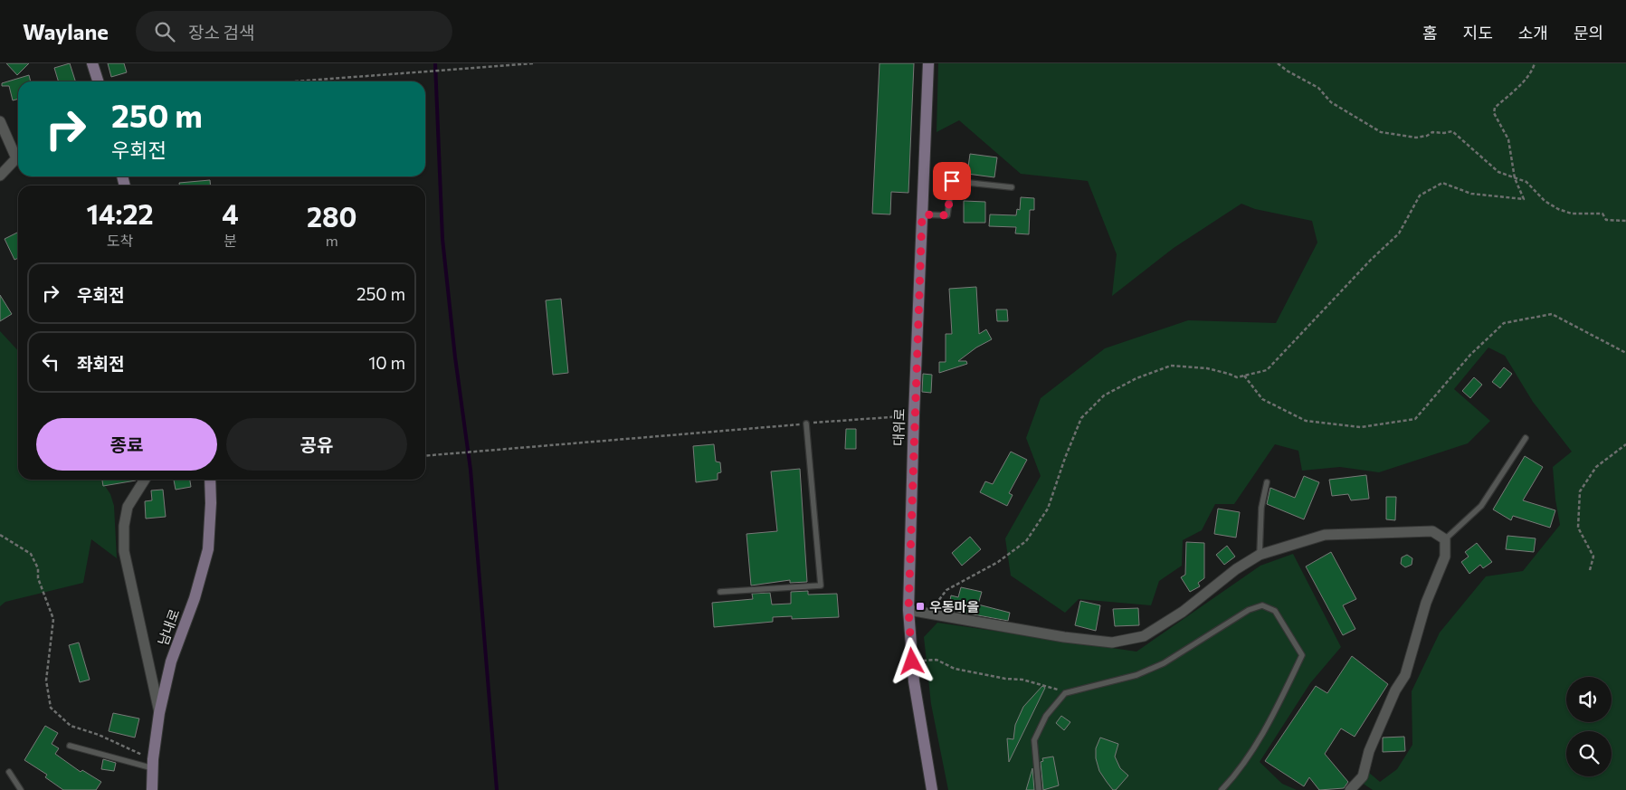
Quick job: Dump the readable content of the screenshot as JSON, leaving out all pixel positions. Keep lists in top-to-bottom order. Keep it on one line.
{"streets":{"main road":["대위로","남내로"]},"places":{"transit":["우동마을"]},"page":{"header":"Waylane","search":"장소 검색","nav":["홈","지도","소개","문의"],"turn":["250 m","우회전"],"eta":["14:22","도착","4","분","280","m"],"list":[{"name":"우회전","value":"250 m"},{"name":"좌회전","value":"10 m"}],"buttons":["종료","공유"]}}
